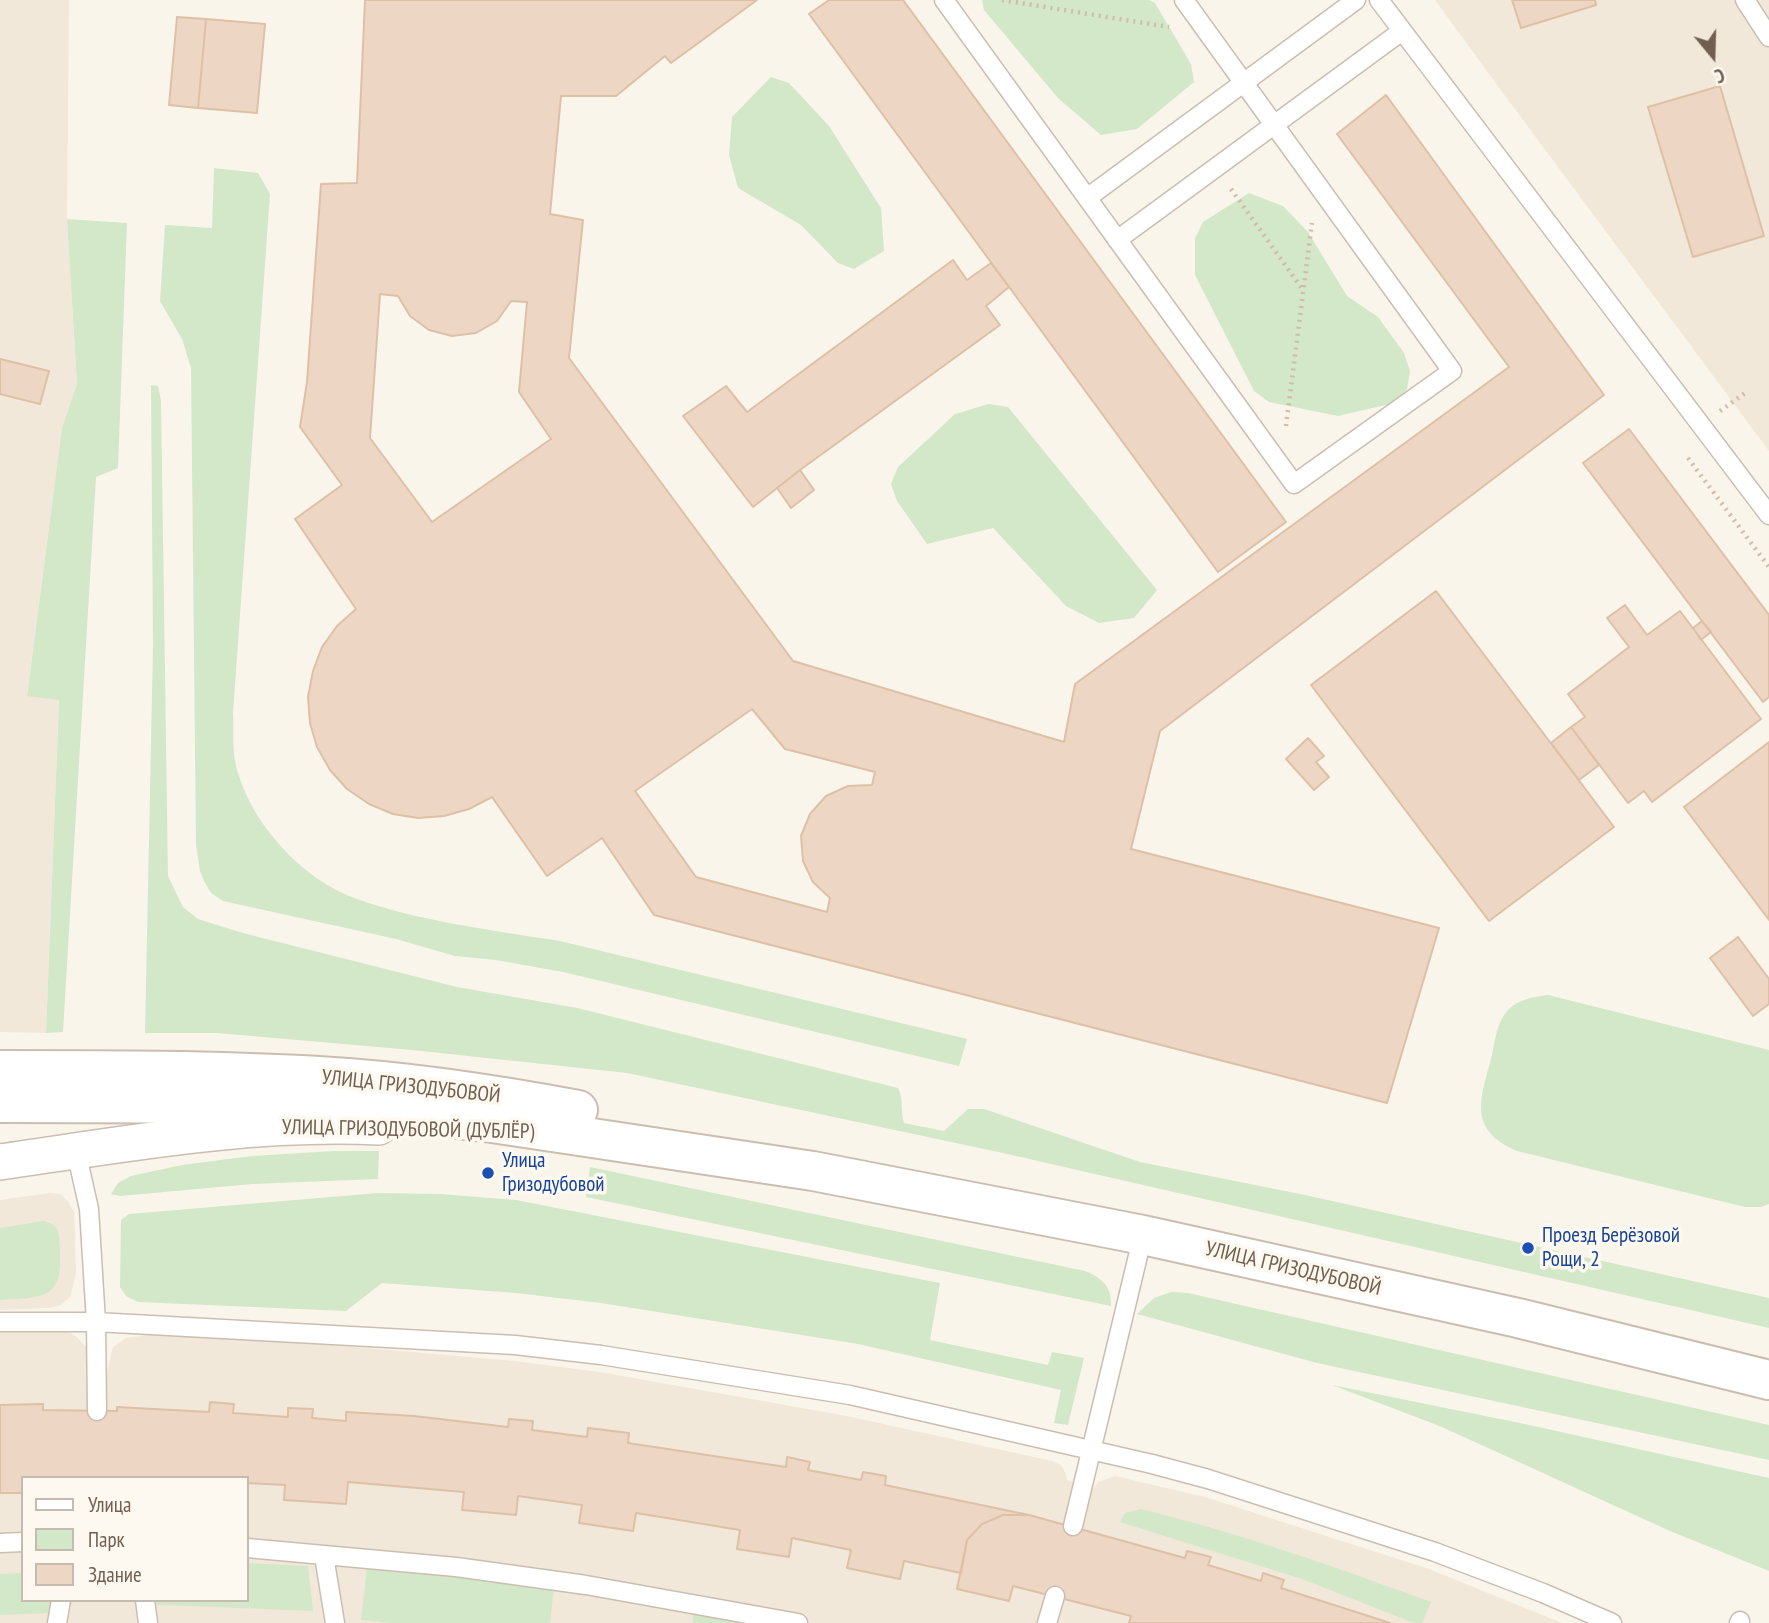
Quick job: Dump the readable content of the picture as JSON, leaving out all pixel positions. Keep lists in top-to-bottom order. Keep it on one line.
{"streets":{"street":["УЛИЦА ГРИЗОДУБОВОЙ","УЛИЦА ГРИЗОДУБОВОЙ (ДУБЛЁР)"]},"crossings":[["УЛИЦА ГРИЗОДУБОВОЙ","УЛИЦА ГРИЗОДУБОВОЙ (ДУБЛЁР)"]],"places":["Улица Гризодубовой","Проезд Берёзовой Рощи, 2"],"legend":["Улица","Парк","Здание"],"north":"bottom"}
